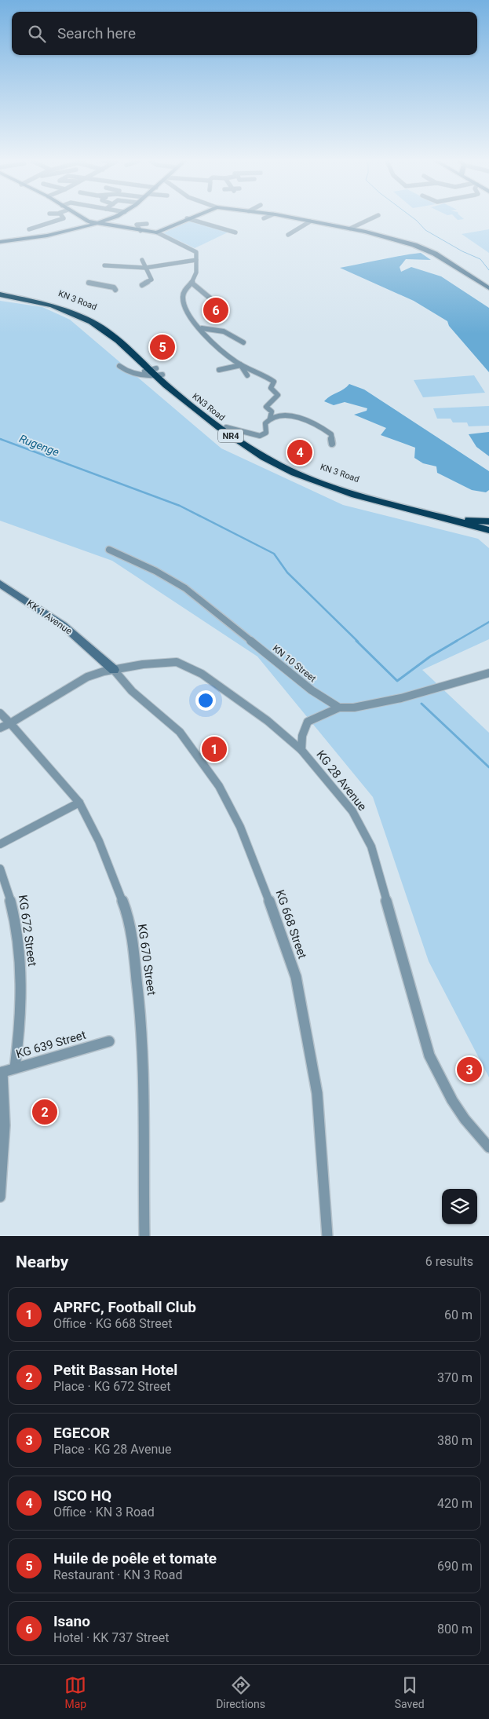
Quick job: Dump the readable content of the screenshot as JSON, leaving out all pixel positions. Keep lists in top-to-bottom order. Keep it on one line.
{"streets":{"highway":["KN 3 Road","KN3 Road","NR4"],"main road":["KK 1 Avenue"],"street":["KN 10 Street","KG 28 Avenue","KG 668 Street","KG 672 Street","KG 670 Street","KG 639 Street"]},"crossings":[["KN 3 Road","KN3 Road"],["KK 1 Avenue","KG 28 Avenue"],["KK 1 Avenue","KG 668 Street"],["KG 28 Avenue","KG 668 Street"],["KG 28 Avenue","KG 670 Street"],["KG 672 Street","KG 639 Street"]],"water":["Rugenge"],"page":{"search":"Search here","pins":["6","5","4","1","3","2"],"heading":["Nearby","6 results"],"list":[{"mark":"1","name":"APRFC, Football Club","note":"Office · KG 668 Street","value":"60 m"},{"mark":"2","name":"Petit Bassan Hotel","note":"Place · KG 672 Street","value":"370 m"},{"mark":"3","name":"EGECOR","note":"Place · KG 28 Avenue","value":"380 m"},{"mark":"4","name":"ISCO HQ","note":"Office · KN 3 Road","value":"420 m"},{"mark":"5","name":"Huile de poêle et tomate","note":"Restaurant · KN 3 Road","value":"690 m"},{"mark":"6","name":"Isano","note":"Hotel · KK 737 Street","value":"800 m"}],"nav":["Map","Directions","Saved"]}}
